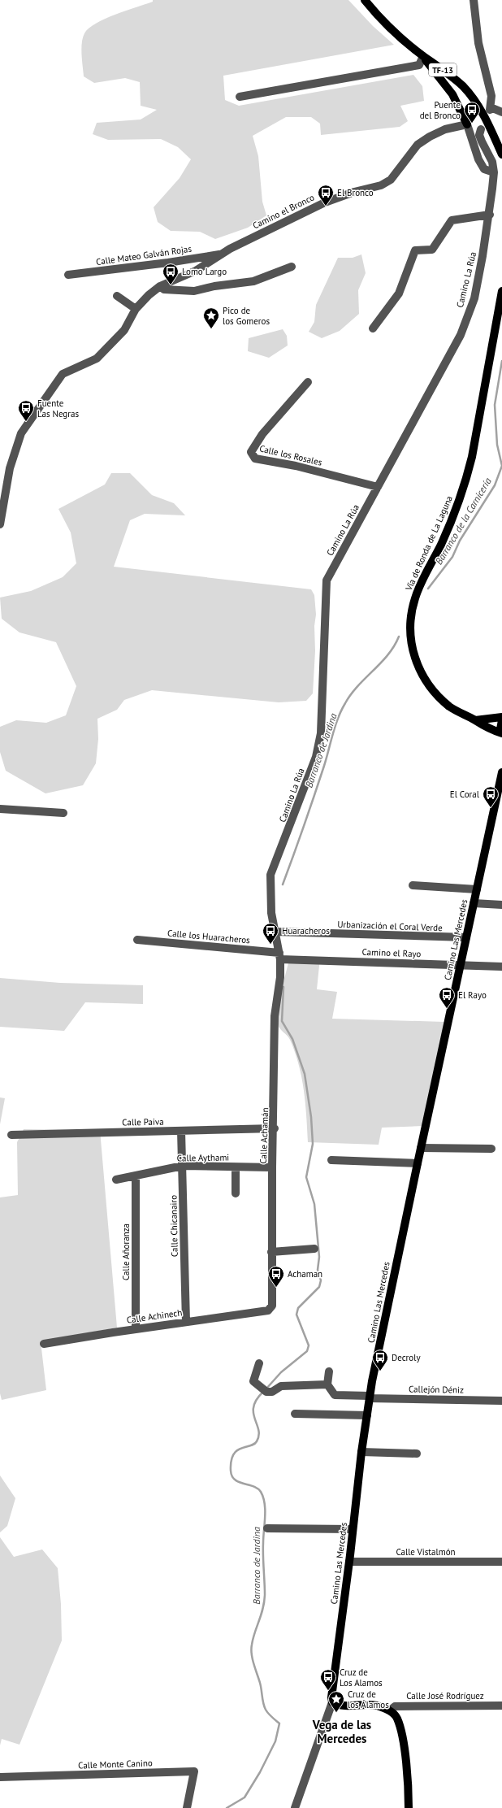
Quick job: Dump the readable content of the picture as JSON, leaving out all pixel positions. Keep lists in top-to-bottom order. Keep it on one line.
{"streets":{"main road":["TF-13","Vía de Ronda de La Laguna","Camino Las Mercedes"],"street":["Camino el Bronco","Calle Mateo Galván Rojas","Camino La Rúa","Calle los Rosales","Urbanización el Coral Verde","Calle los Huaracheros","Camino el Rayo","Calle Paiva","Calle Achamán","Calle Aythami","Calle Chicanairo","Calle Añoranza","Calle Achinech","Callejón Déniz","Calle Vistalmón","Calle José Rodríguez","Calle Monte Canino"]},"crossings":[["Camino el Bronco","Calle Mateo Galván Rojas"],["Camino La Rúa","Calle los Rosales"],["Camino La Rúa","Urbanización el Coral Verde"],["Camino La Rúa","Calle los Huaracheros"],["Camino La Rúa","Camino el Rayo"],["Camino La Rúa","Calle Achamán"],["Urbanización el Coral Verde","Camino Las Mercedes"],["Calle los Huaracheros","Camino el Rayo"],["Calle los Huaracheros","Calle Achamán"],["Camino Las Mercedes","Camino el Rayo"],["Camino Las Mercedes","Callejón Déniz"],["Camino Las Mercedes","Calle Vistalmón"],["Camino el Rayo","Calle Achamán"],["Calle Paiva","Calle Achamán"],["Calle Paiva","Calle Chicanairo"],["Calle Achamán","Calle Aythami"],["Calle Achamán","Calle Achinech"],["Calle Aythami","Calle Chicanairo"],["Calle Aythami","Calle Añoranza"],["Calle Chicanairo","Calle Achinech"],["Calle Añoranza","Calle Achinech"]],"districts":["Vega de las Mercedes"],"water":["Barranco de la Carnicería","Barranco de Jardina"],"places":{"bus stop":["Puente del Bronco","El Bronco","Lomo Largo","Fuente Las Negras","El Coral","Huaracheros","El Rayo","Achaman","Decroly","Cruz de Los Alamos"],"place":["Pico de los Gomeros","Cruz de los Álamos"]}}
